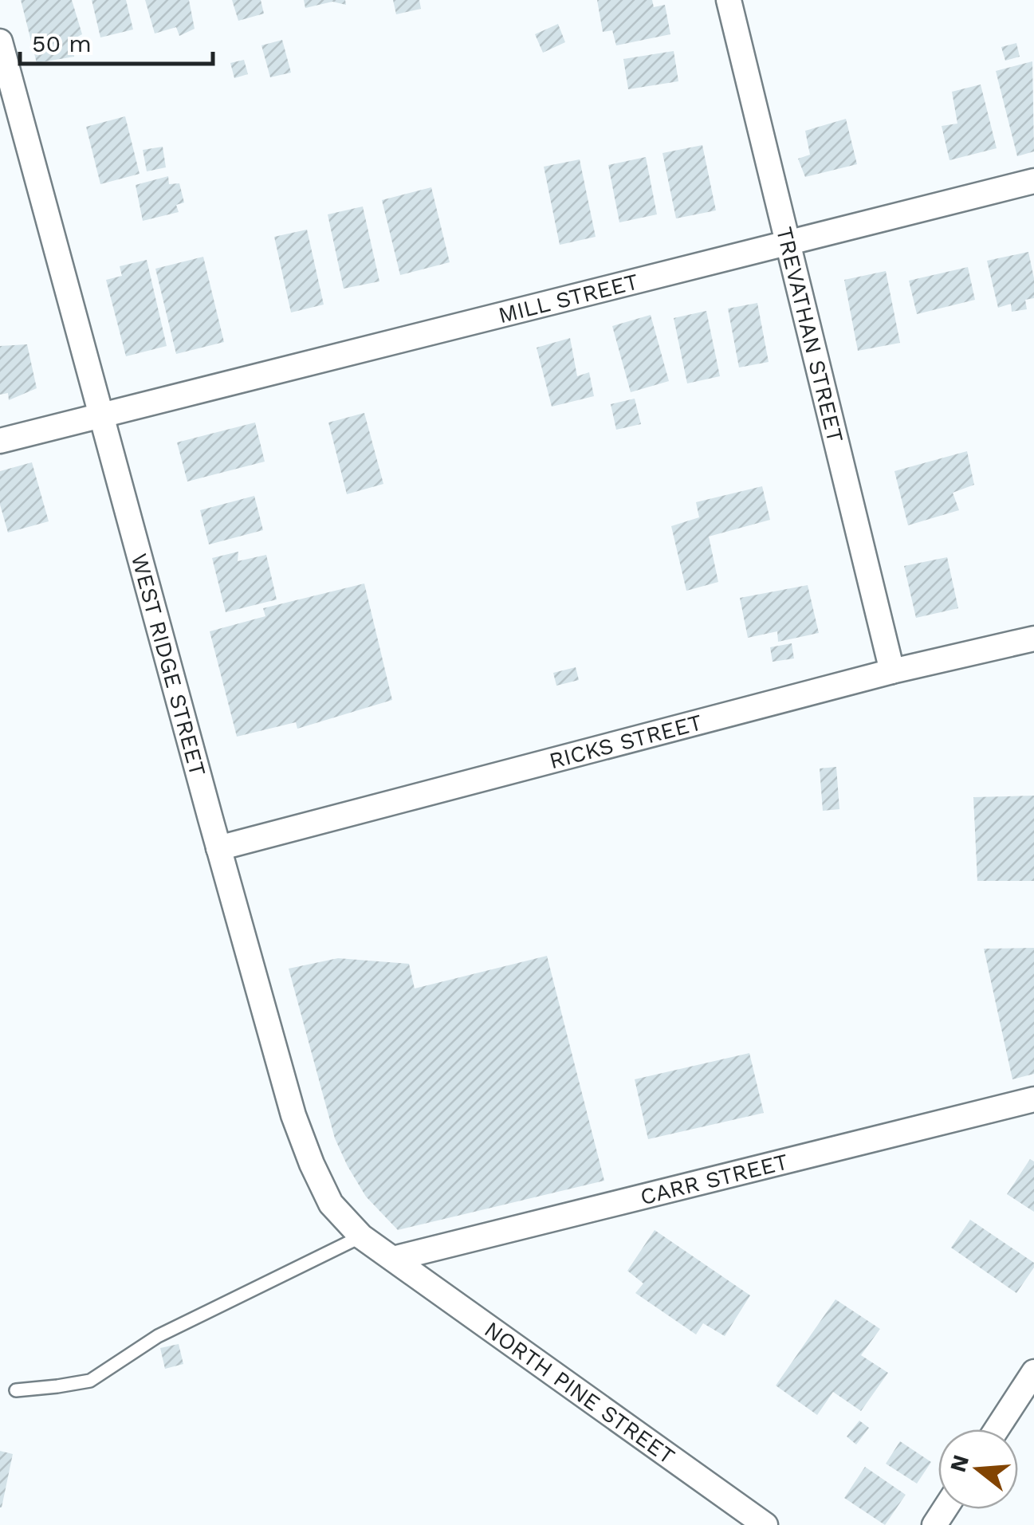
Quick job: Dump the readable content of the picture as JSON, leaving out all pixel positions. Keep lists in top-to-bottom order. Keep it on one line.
{"streets":{"street":["MILL STREET","TREVATHAN STREET","WEST RIDGE STREET","RICKS STREET","CARR STREET","NORTH PINE STREET"]},"crossings":[["MILL STREET","TREVATHAN STREET"],["MILL STREET","WEST RIDGE STREET"],["TREVATHAN STREET","RICKS STREET"],["WEST RIDGE STREET","RICKS STREET"],["WEST RIDGE STREET","CARR STREET"],["WEST RIDGE STREET","NORTH PINE STREET"],["CARR STREET","NORTH PINE STREET"]],"scale_bar":"50 m","north":"left"}
